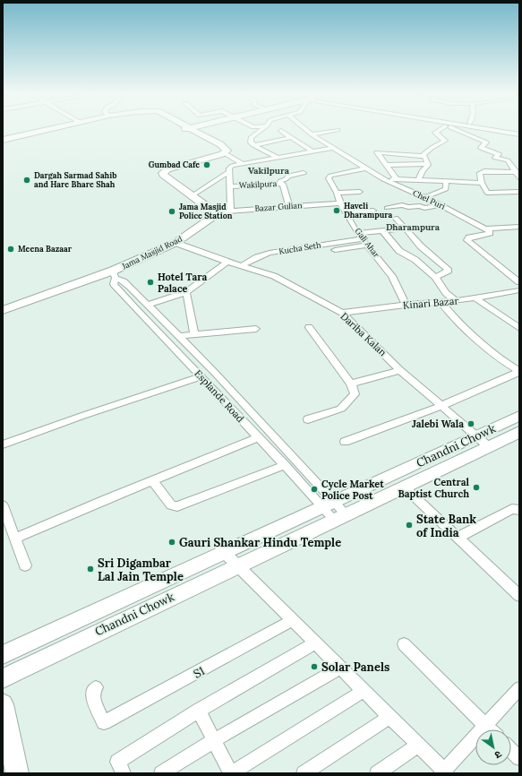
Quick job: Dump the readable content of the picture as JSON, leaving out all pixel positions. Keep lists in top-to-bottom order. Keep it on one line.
{"streets":{"street":["Wakilpura","Chel Puri","Bazar Gulian","Gali Ahar","Kucha Seth","Jama Masjid Road","Kinari Bazar","Dariba Kalan","Esplande Road","Chandni Chowk","S1"]},"crossings":[["Wakilpura","Bazar Gulian"],["Chel Puri","Gali Ahar"],["Bazar Gulian","Gali Ahar"],["Bazar Gulian","Jama Masjid Road"],["Gali Ahar","Kucha Seth"],["Gali Ahar","Kinari Bazar"],["Kucha Seth","Dariba Kalan"],["Jama Masjid Road","Dariba Kalan"],["Jama Masjid Road","Esplande Road"],["Kinari Bazar","Dariba Kalan"],["Dariba Kalan","Chandni Chowk"],["Esplande Road","Chandni Chowk"]],"districts":["Vakilpura","Dharampura"],"places":["Gumbad Cafe","Dargah Sarmad Sahib and Hare Bhare Shah","Haveli Dharampura","Jama Masjid Police Station","Meena Bazaar","Hotel Tara Palace","Jalebi Wala","Central Baptist Church","Cycle Market Police Post","State Bank of India","Gauri Shankar Hindu Temple","Sri Digambar Lal Jain Temple","Solar Panels"],"north":"bottom right"}
